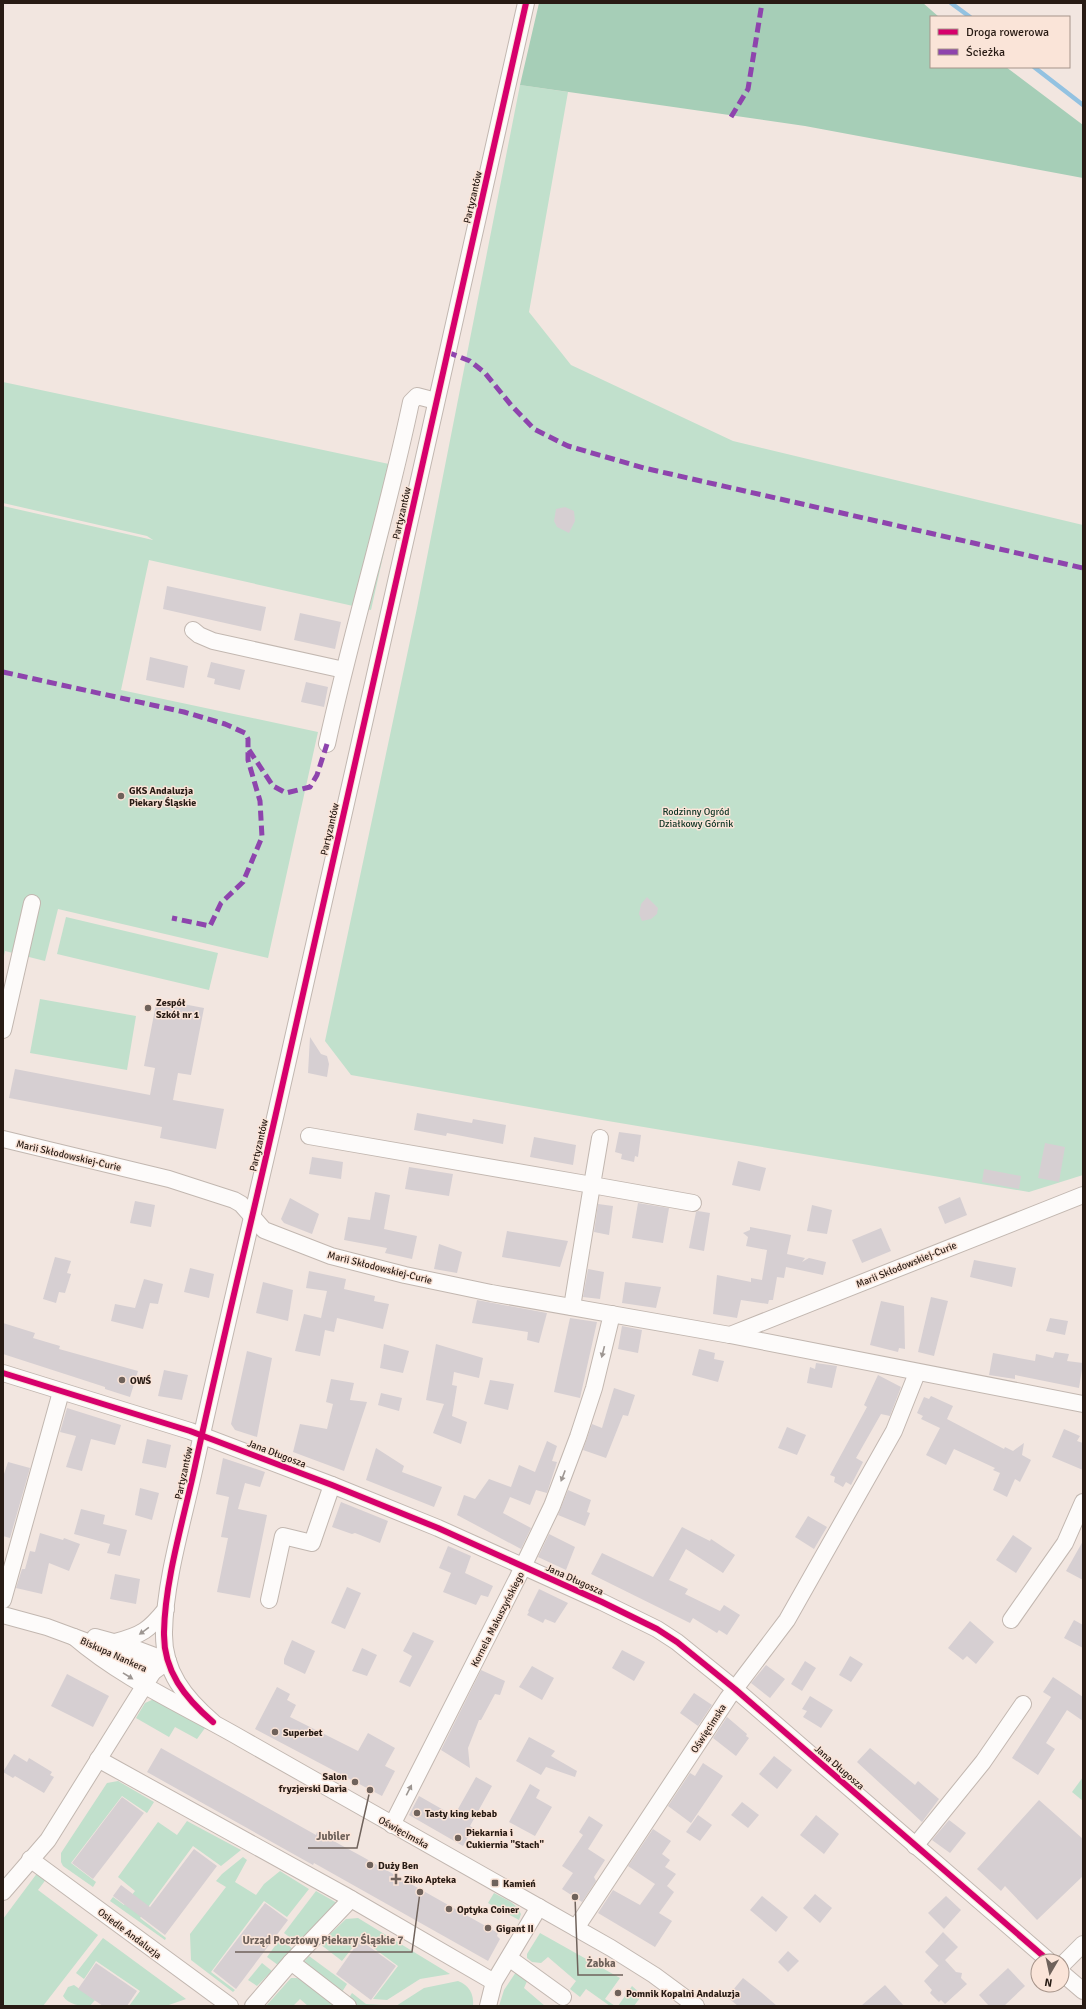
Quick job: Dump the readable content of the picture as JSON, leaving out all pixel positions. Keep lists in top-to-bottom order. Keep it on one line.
{"streets":{"street":["Partyzantów","Marii Skłodowskiej-Curie","Jana Długosza","Kornela Makuszyńskiego","Biskupa Nankera","Oświęcimska","Osiedle Andaluzja"]},"crossings":[["Partyzantów","Marii Skłodowskiej-Curie"],["Partyzantów","Jana Długosza"],["Partyzantów","Biskupa Nankera"],["Partyzantów","Oświęcimska"],["Marii Skłodowskiej-Curie","Kornela Makuszyńskiego"],["Marii Skłodowskiej-Curie","Oświęcimska"],["Jana Długosza","Kornela Makuszyńskiego"],["Jana Długosza","Oświęcimska"],["Kornela Makuszyńskiego","Oświęcimska"],["Biskupa Nankera","Oświęcimska"]],"parks":["Rodzinny Ogród Działkowy Górnik"],"places":{"other":["GKS Andaluzja Piekary Śląskie","Zespół Szkół nr 1","OWŚ","Superbet","Salon fryzjerski Daria","Jubiler","Tasty king kebab","Piekarnia i Cukiernia \"Stach\"","Duży Ben","Urząd Pocztowy Piekary Śląskie 7","Żabka","Optyka Coiner","Gigant II","Pomnik Kopalni Andaluzja"],"health":["Ziko Apteka"],"transit":["Kamień"]},"legend":["Droga rowerowa","Ścieżka"],"north":"bottom"}
